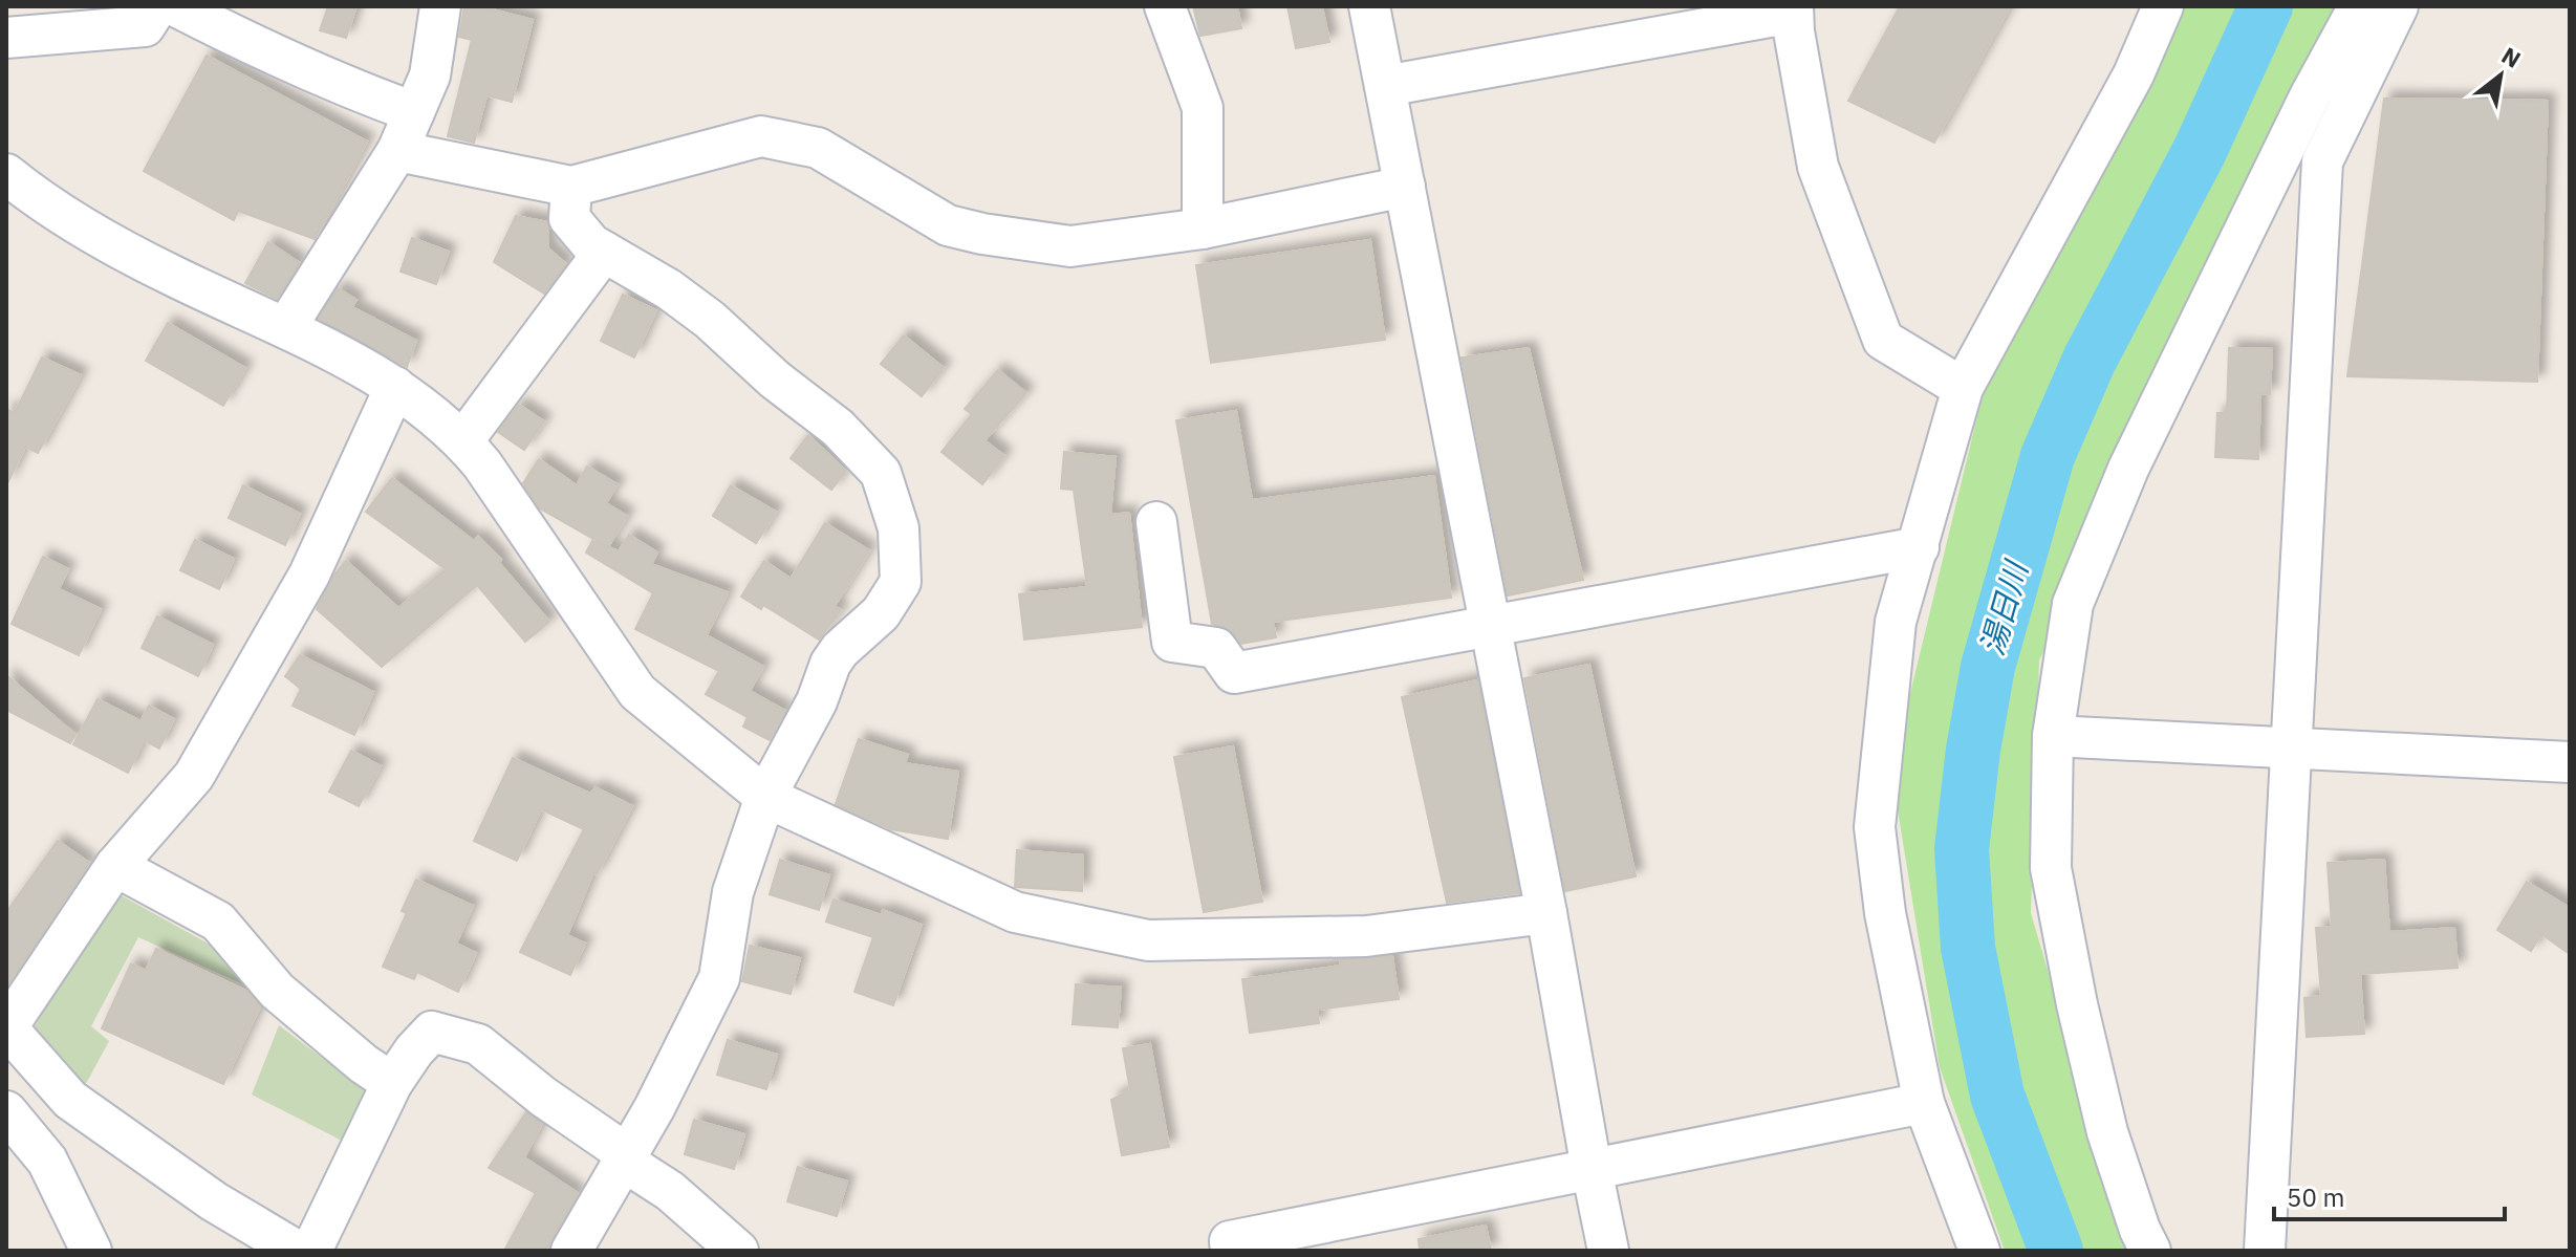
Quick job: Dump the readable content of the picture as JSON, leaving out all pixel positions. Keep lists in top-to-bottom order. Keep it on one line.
{"water":["湯日川"],"scale_bar":"50 m","north":"top right"}
